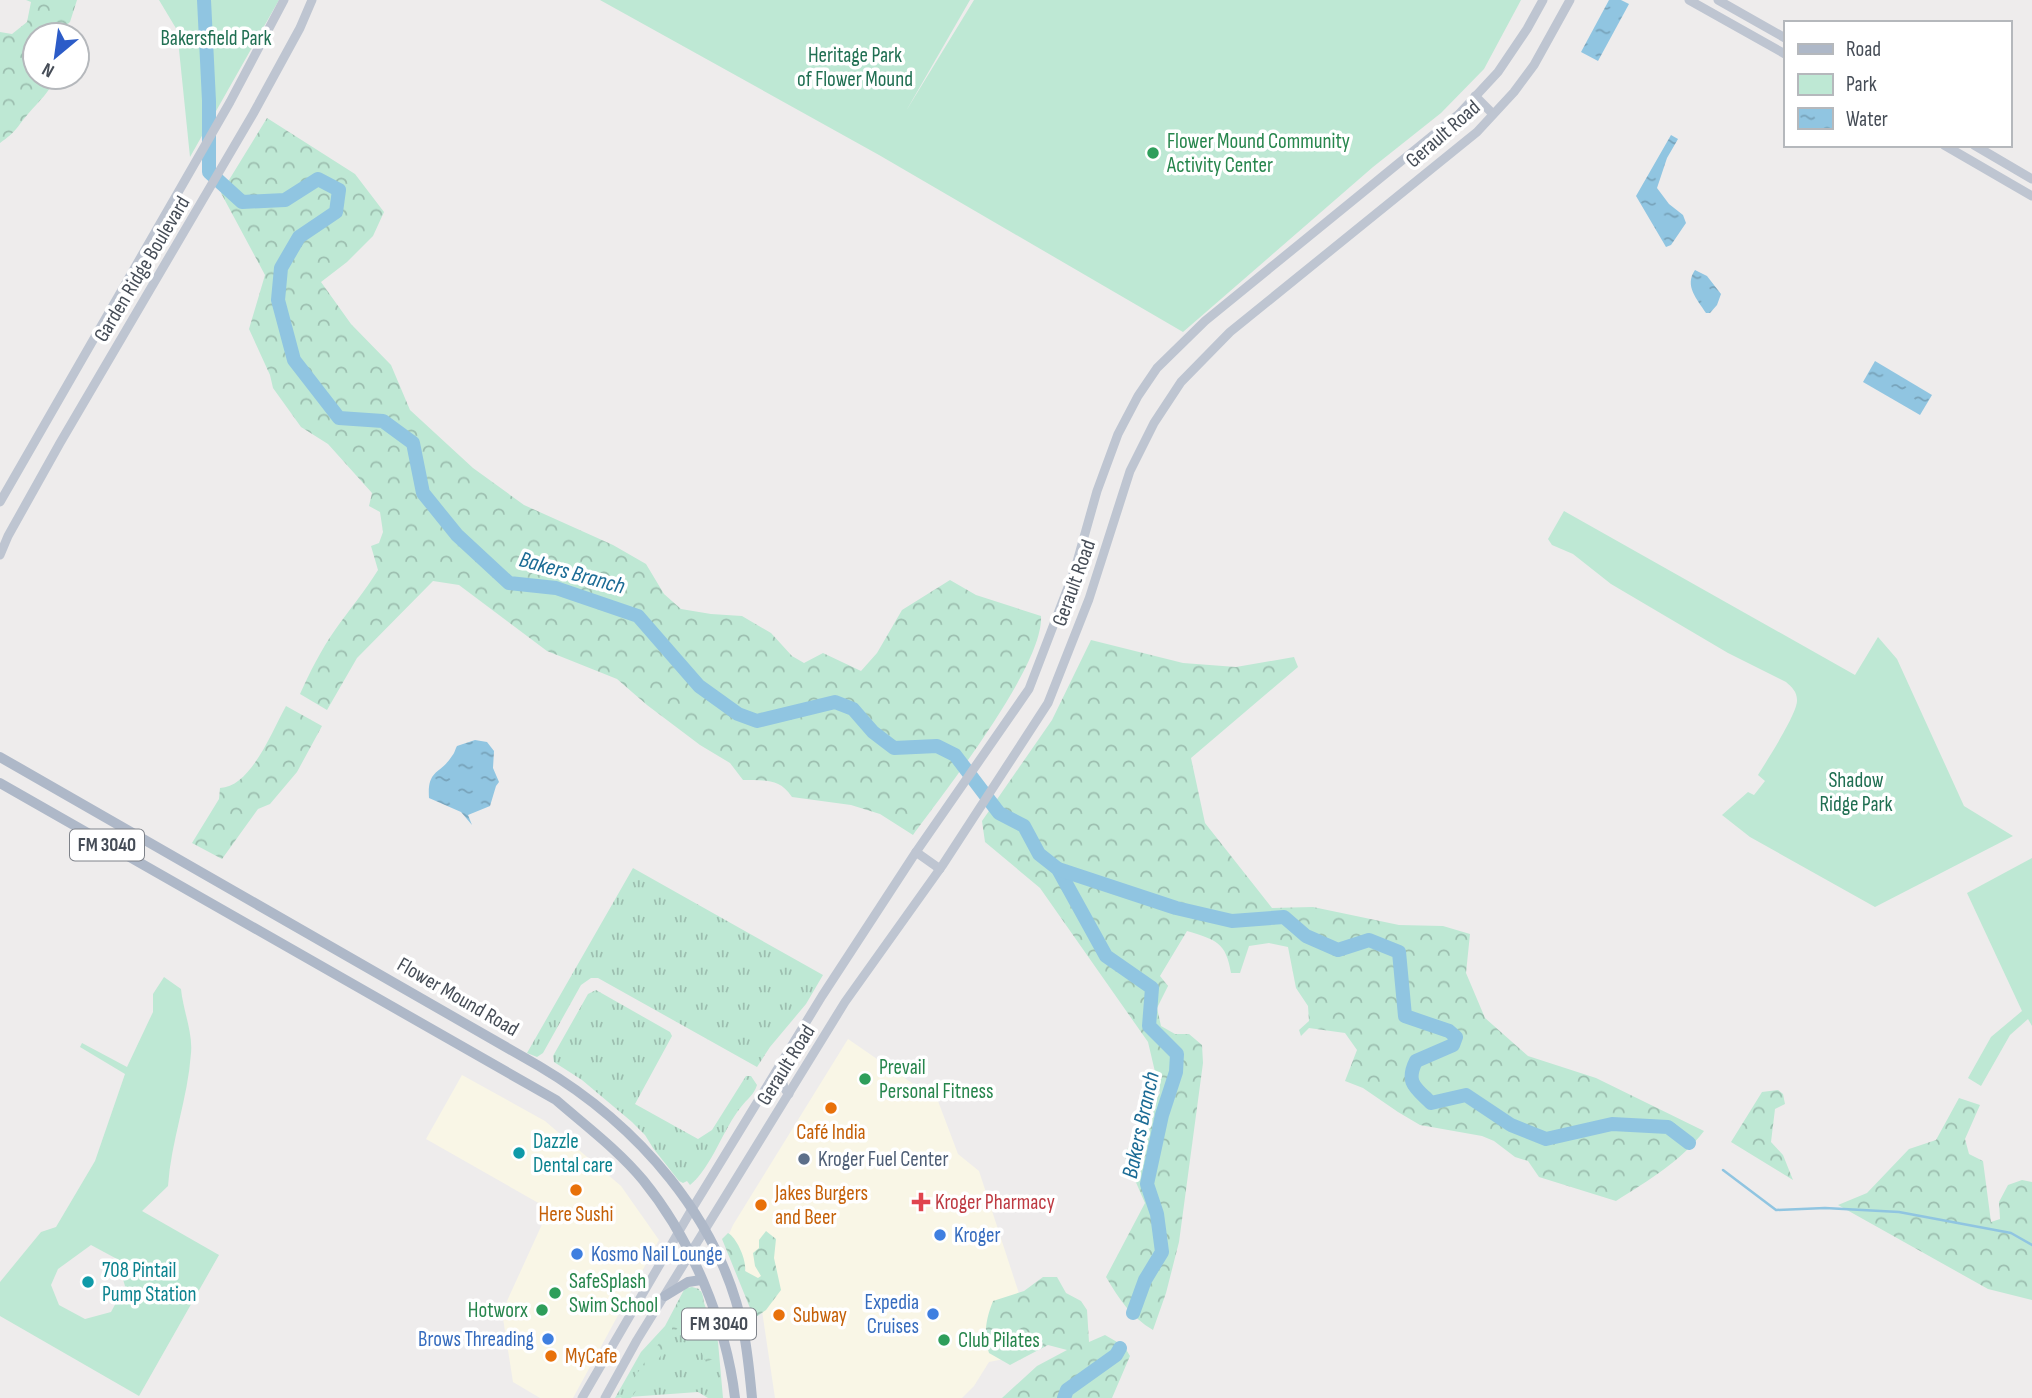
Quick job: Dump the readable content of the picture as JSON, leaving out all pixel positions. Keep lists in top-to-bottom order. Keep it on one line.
{"streets":{"main road":["Gerault Road","Garden Ridge Boulevard","FM 3040","Flower Mound Road"]},"crossings":[["Gerault Road","Flower Mound Road"]],"water":["Bakers Branch"],"parks":["Bakersfield Park","Heritage Park of Flower Mound","Shadow Ridge Park"],"places":{"other":["Flower Mound Community Activity Center","Prevail Personal Fitness","Café India","Dazzle Dental care","Kroger Fuel Center","Here Sushi","Jakes Burgers and Beer","Kroger","Kosmo Nail Lounge","708 Pintail Pump Station","SafeSplash Swim School","Hotworx","Expedia Cruises","Subway","Brows Threading","Club Pilates","MyCafe"],"health":["Kroger Pharmacy"]},"legend":["Road","Park","Water"],"north":"bottom left"}
